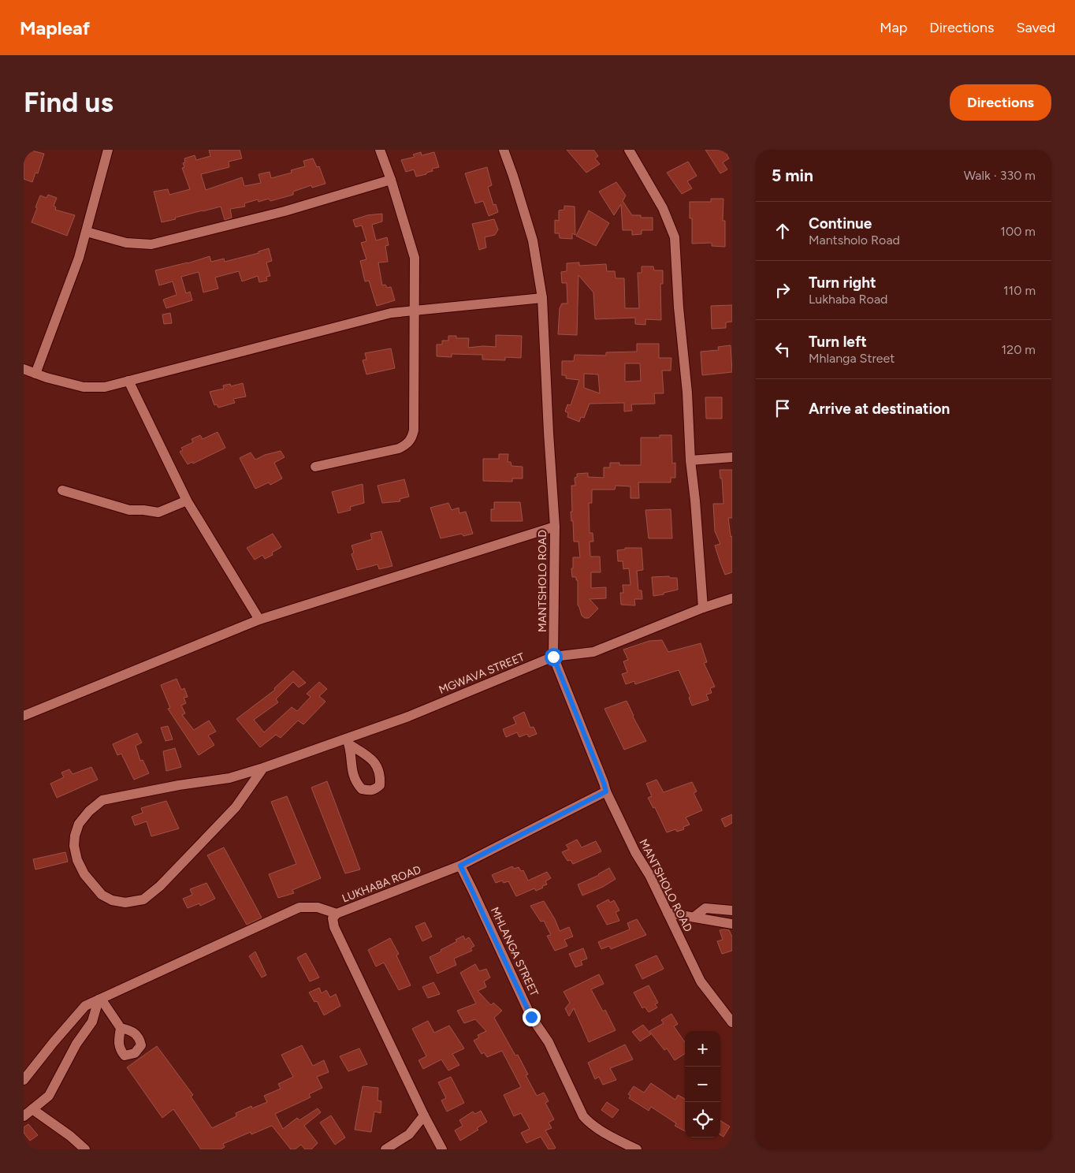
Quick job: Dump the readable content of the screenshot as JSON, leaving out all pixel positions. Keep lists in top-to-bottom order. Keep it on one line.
{"streets":{"street":["MANTSHOLO ROAD","MGWAVA STREET","LUKHABA ROAD","MHLANGA STREET"]},"crossings":[["MANTSHOLO ROAD","MGWAVA STREET"],["MANTSHOLO ROAD","LUKHABA ROAD"],["LUKHABA ROAD","MHLANGA STREET"]],"page":{"header":"Mapleaf","nav":["Map","Directions","Saved"],"buttons":"Directions","title":"Find us","heading":["5 min","Walk · 330 m"],"list":[["Continue","Mantsholo Road","100 m"],["Turn right","Lukhaba Road","110 m"],["Turn left","Mhlanga Street","120 m"],"Arrive at destination"],"map_buttons":["+","−"]}}
